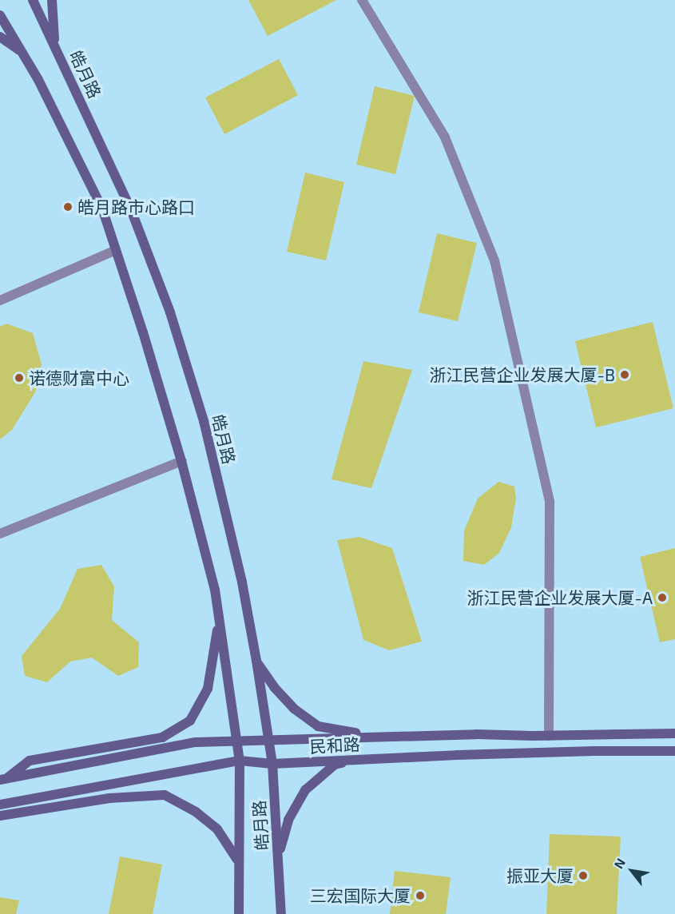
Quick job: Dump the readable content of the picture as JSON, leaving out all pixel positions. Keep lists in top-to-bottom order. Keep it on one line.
{"streets":{"main road":["皓月路","民和路"]},"crossings":[["皓月路","民和路"]],"places":["皓月路市心路口","浙江民营企业发展大厦-B","诺德财富中心","浙江民营企业发展大厦-A","振亚大厦","三宏国际大厦"],"north":"top left"}
